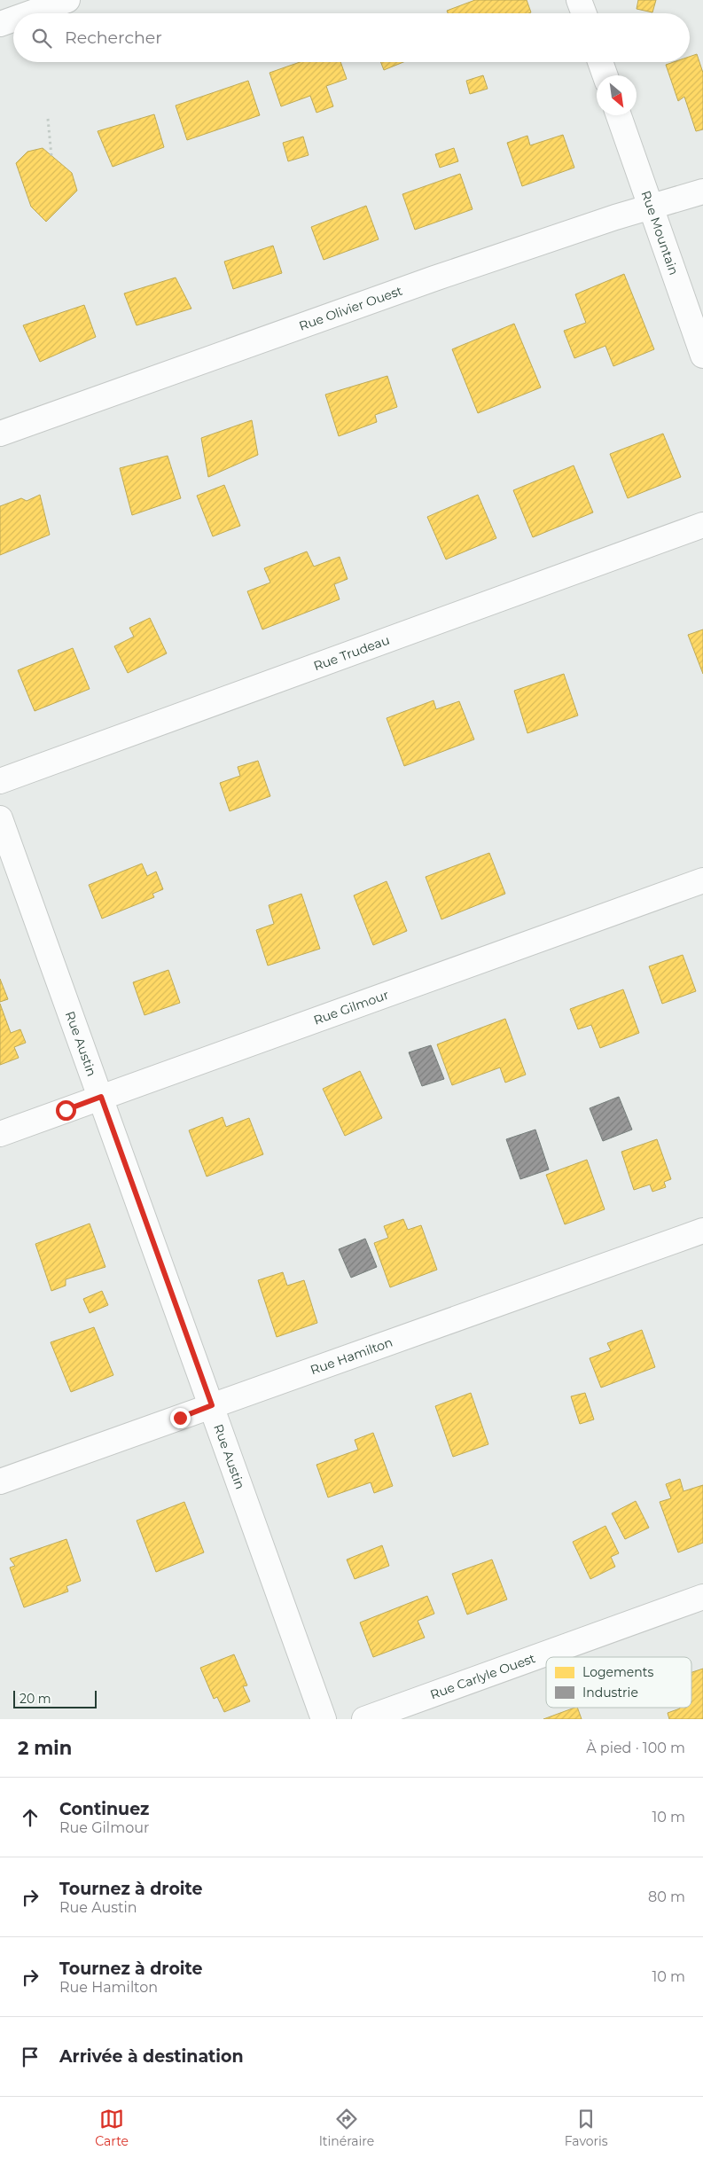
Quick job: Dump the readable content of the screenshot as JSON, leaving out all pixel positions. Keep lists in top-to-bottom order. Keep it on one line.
{"streets":{"street":["Rue Mountain","Rue Olivier Ouest","Rue Trudeau","Rue Gilmour","Rue Austin","Rue Hamilton","Rue Carlyle Ouest"]},"crossings":[["Rue Mountain","Rue Olivier Ouest"],["Rue Gilmour","Rue Austin"],["Rue Austin","Rue Hamilton"]],"legend":["Logements","Industrie"],"scale_bar":"20 m","north":"bottom right","page":{"search":"Rechercher","scale":"20 m","heading":["2 min","À pied · 100 m"],"list":[["Continuez","Rue Gilmour","10 m"],["Tournez à droite","Rue Austin","80 m"],["Tournez à droite","Rue Hamilton","10 m"],"Arrivée à destination"],"nav":["Carte","Itinéraire","Favoris"]}}
